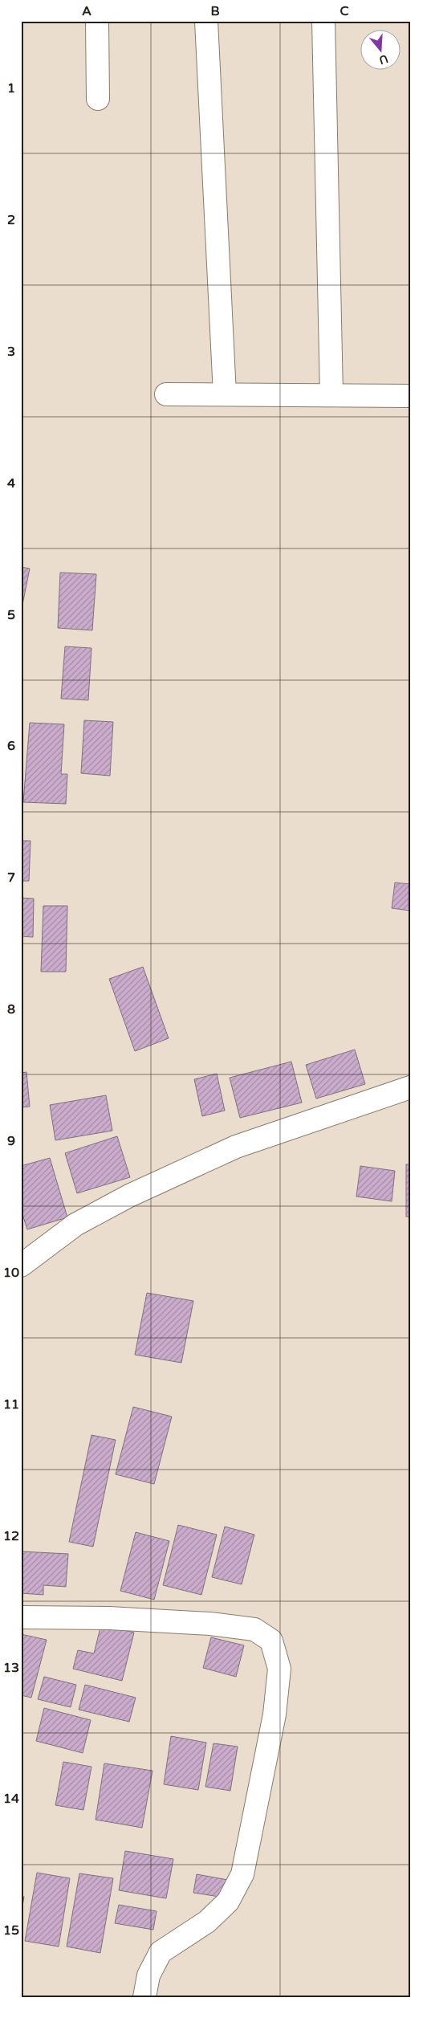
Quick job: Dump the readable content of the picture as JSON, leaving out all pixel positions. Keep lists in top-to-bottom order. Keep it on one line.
{"north":"bottom","grid":{"columns":["A","B","C"],"rows":["1","2","3","4","5","6","7","8","9","10","11","12","13","14","15"]}}
